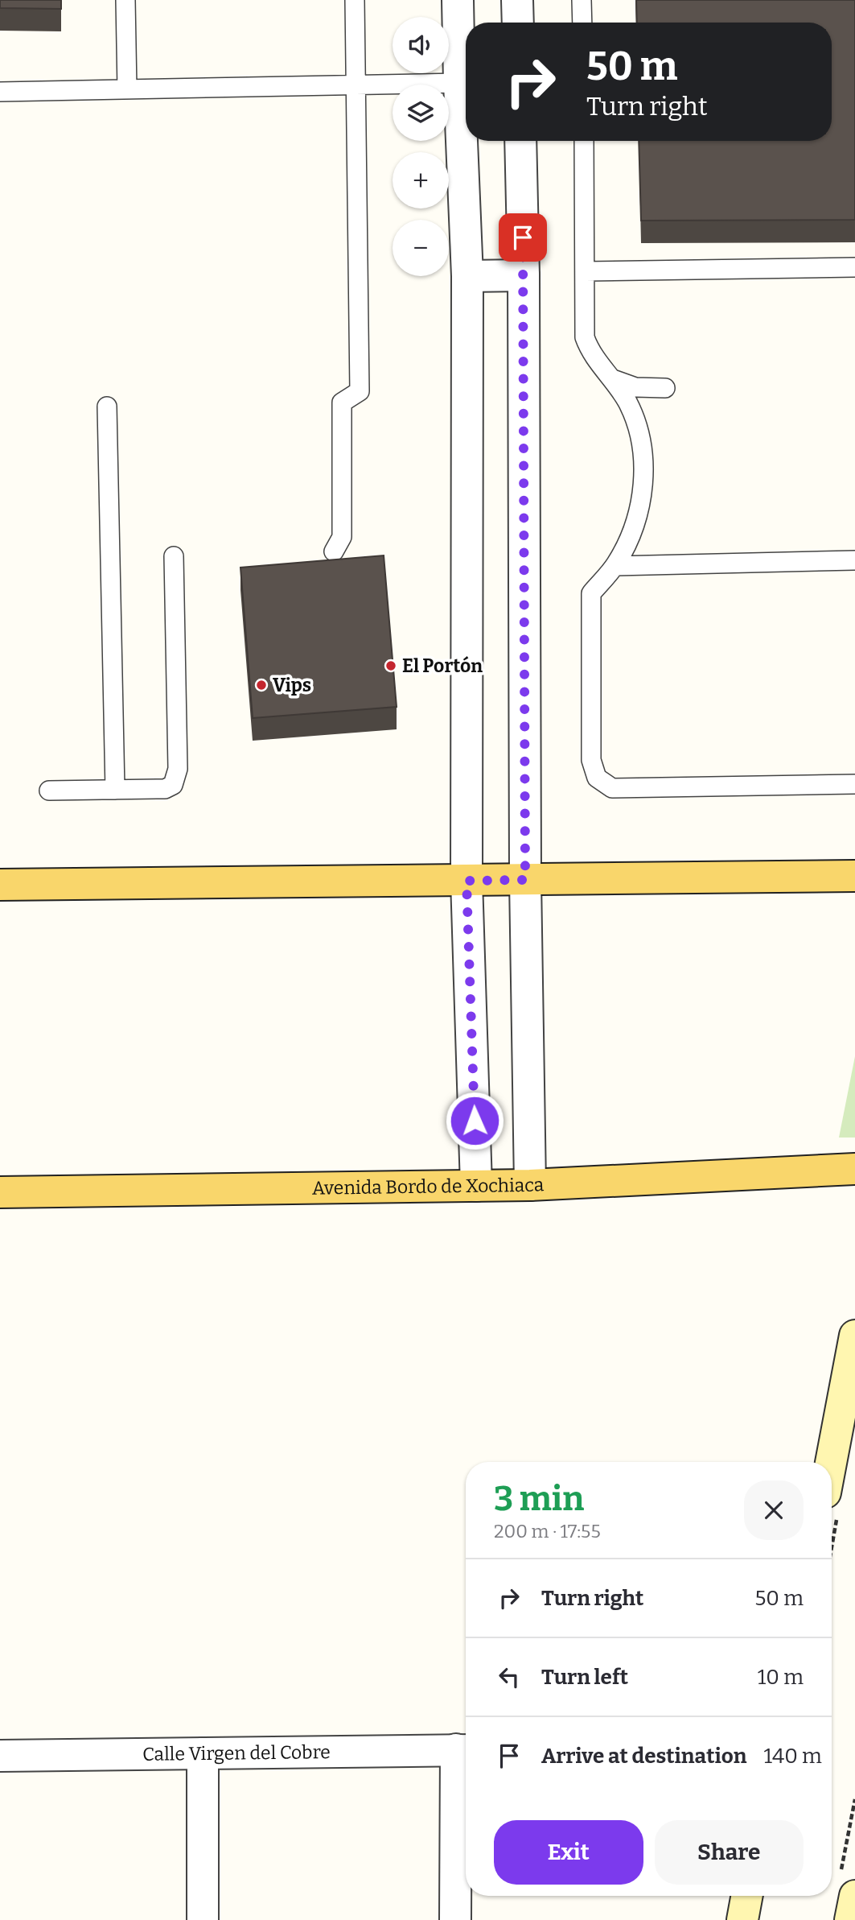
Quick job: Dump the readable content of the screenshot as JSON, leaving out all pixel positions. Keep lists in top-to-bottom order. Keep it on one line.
{"streets":{"main road":["Avenida Bordo de Xochiaca"],"street":["Calle Virgen del Cobre"]},"places":["El Portón","Vips"],"page":{"map_buttons":["+","−"],"turn":["50 m","Turn right"],"heading":["3 min","200 m · 17:55"],"list":[{"name":"Turn right","value":"50 m"},{"name":"Turn left","value":"10 m"},{"name":"Arrive at destination","value":"140 m"}],"buttons":["Exit","Share"]}}
